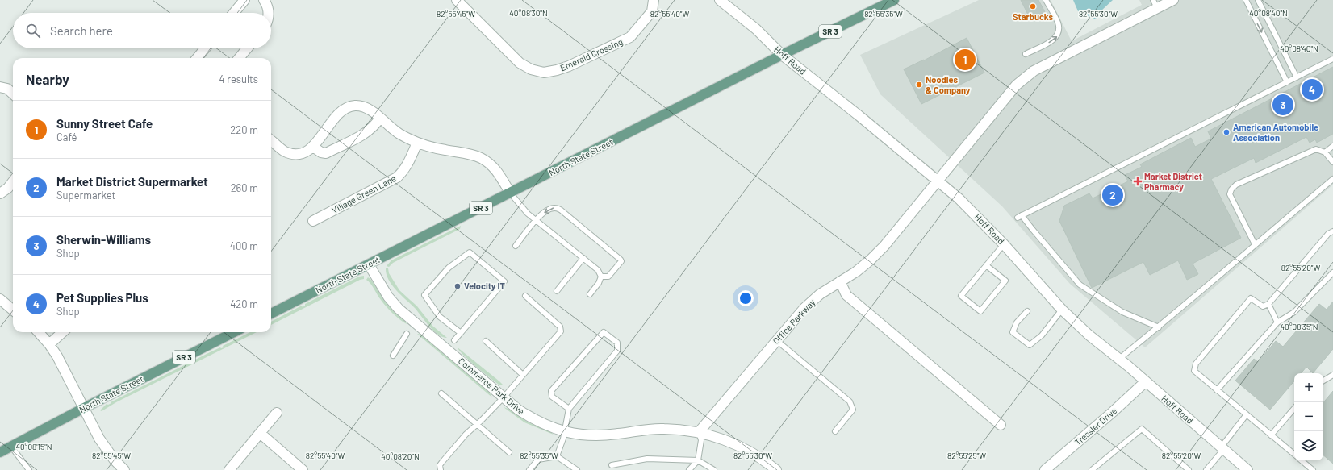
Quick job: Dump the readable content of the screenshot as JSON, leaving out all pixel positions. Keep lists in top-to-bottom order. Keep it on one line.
{"streets":{"main road":["SR 3","North State Street"],"street":["Emerald Crossing","Hoff Road","Village Green Lane","Office Parkway","Commerce Park Drive","Tressler Drive"]},"crossings":[["Hoff Road","North State Street"],["Hoff Road","Office Parkway"],["Hoff Road","Tressler Drive"],["North State Street","Commerce Park Drive"],["Office Parkway","Commerce Park Drive"]],"places":{"other":["Starbucks","Noodles & Company","American Automobile Association","Velocity IT"],"health":["Market District Pharmacy"]},"page":{"search":"Search here","pins":["1","4","3","2"],"heading":["Nearby","4 results"],"list":[{"mark":"1","name":"Sunny Street Cafe","note":"Café","value":"220 m"},{"mark":"2","name":"Market District Supermarket","note":"Supermarket","value":"260 m"},{"mark":"3","name":"Sherwin-Williams","note":"Shop","value":"400 m"},{"mark":"4","name":"Pet Supplies Plus","note":"Shop","value":"420 m"}],"map_buttons":["+","−"]},"coordinates":["40°08'30\"N","40°08'40\"N","82°55'45\"W","82°55'40\"W","82°55'35\"W","82°55'30\"W","82°55'20\"W","40°08'35\"N","40°08'15\"N","82°55'25\"W","40°08'20\"N"]}
